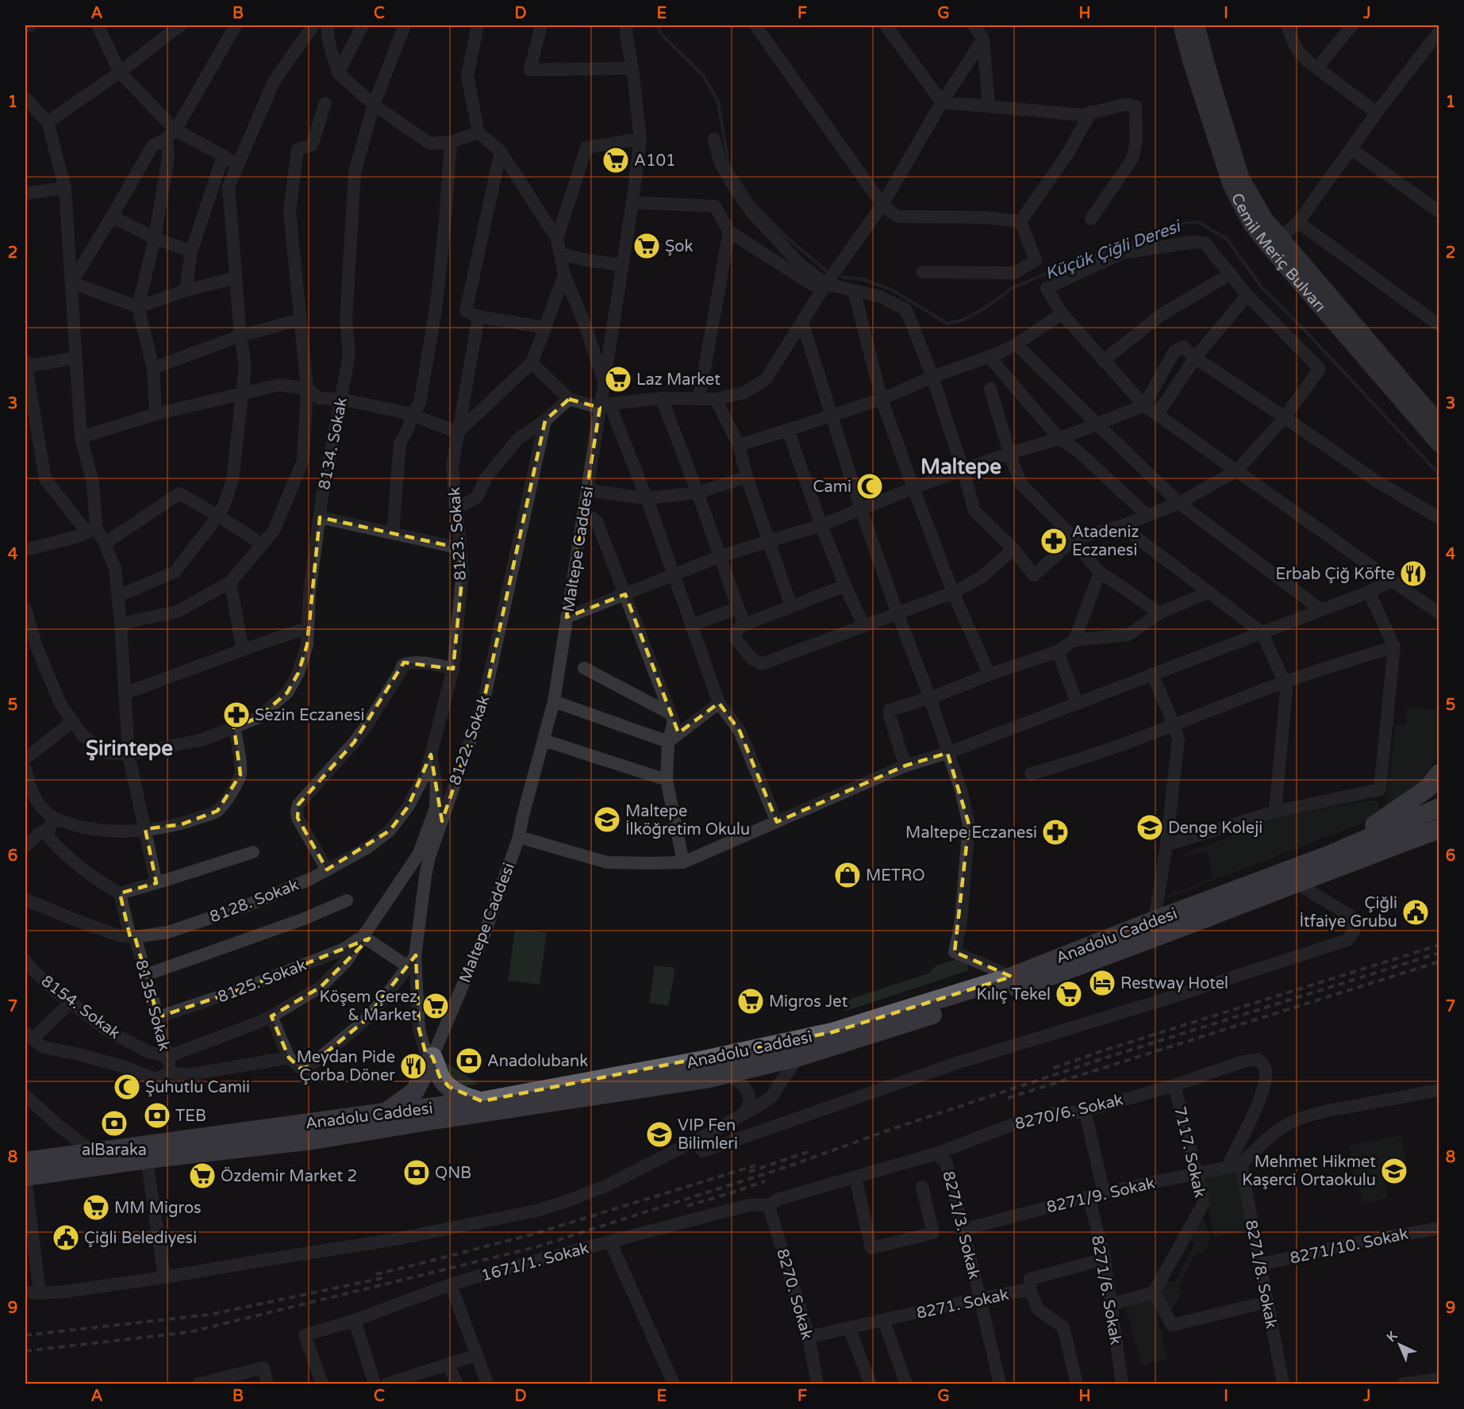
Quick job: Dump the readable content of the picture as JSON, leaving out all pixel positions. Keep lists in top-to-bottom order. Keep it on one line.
{"streets":{"highway":["Anadolu Caddesi"],"main road":["Cemil Meriç Bulvarı"],"street":["8134. Sokak","8123. Sokak","Maltepe Caddesi","8122. Sokak","8128. Sokak","8125. Sokak","8135. Sokak","8154. Sokak","8270/6. Sokak","7117. Sokak","8271/9. Sokak","8271/3. Sokak","8271/10. Sokak","1671/1. Sokak","8271/8. Sokak","8271/6. Sokak","8270. Sokak","8271. Sokak"]},"crossings":[["8123. Sokak","8128. Sokak"],["8123. Sokak","8125. Sokak"],["8123. Sokak","8135. Sokak"],["8123. Sokak","8154. Sokak"],["Maltepe Caddesi","8122. Sokak"],["8128. Sokak","8135. Sokak"],["8125. Sokak","8135. Sokak"],["8135. Sokak","8154. Sokak"],["8270/6. Sokak","7117. Sokak"],["8270/6. Sokak","8271/9. Sokak"],["8270/6. Sokak","8271/3. Sokak"],["8270/6. Sokak","1671/1. Sokak"],["8270/6. Sokak","8271/8. Sokak"],["8270/6. Sokak","8270. Sokak"],["7117. Sokak","8271/9. Sokak"],["8271/9. Sokak","8271/3. Sokak"],["8271/9. Sokak","8271/8. Sokak"],["8271/9. Sokak","8271/6. Sokak"],["8271/3. Sokak","8271. Sokak"],["8271/10. Sokak","8271/8. Sokak"],["1671/1. Sokak","8270. Sokak"],["8271/6. Sokak","8271. Sokak"],["8270. Sokak","8271. Sokak"]],"districts":["Maltepe","Şirintepe"],"water":["Küçük Çiğli Deresi"],"places":{"supermarket":["A101","Şok","Laz Market","Kılıç Tekel","Migros Jet","Köşem Çerez & Market","Özdemir Market 2","MM Migros"],"mosque":["Cami","Şuhutlu Camii"],"pharmacy":["Atadeniz Eczanesi","Sezin Eczanesi","Maltepe Eczanesi"],"restaurant":["Erbab Çiğ Köfte","Meydan Pide Çorba Döner"],"school or university":["Maltepe İlköğretim Okulu","Denge Koleji","VIP Fen Bilimleri","Mehmet Hikmet Kaşerci Ortaokulu"],"shop":["METRO"],"public building":["Çiğli İtfaiye Grubu","Çiğli Belediyesi"],"hotel":["Restway Hotel"],"bank":["Anadolubank","TEB","alBaraka","QNB"]},"north":"top left","grid":{"columns":["A","B","C","D","E","F","G","H","I","J"],"rows":["1","2","3","4","5","6","7","8","9"]}}
